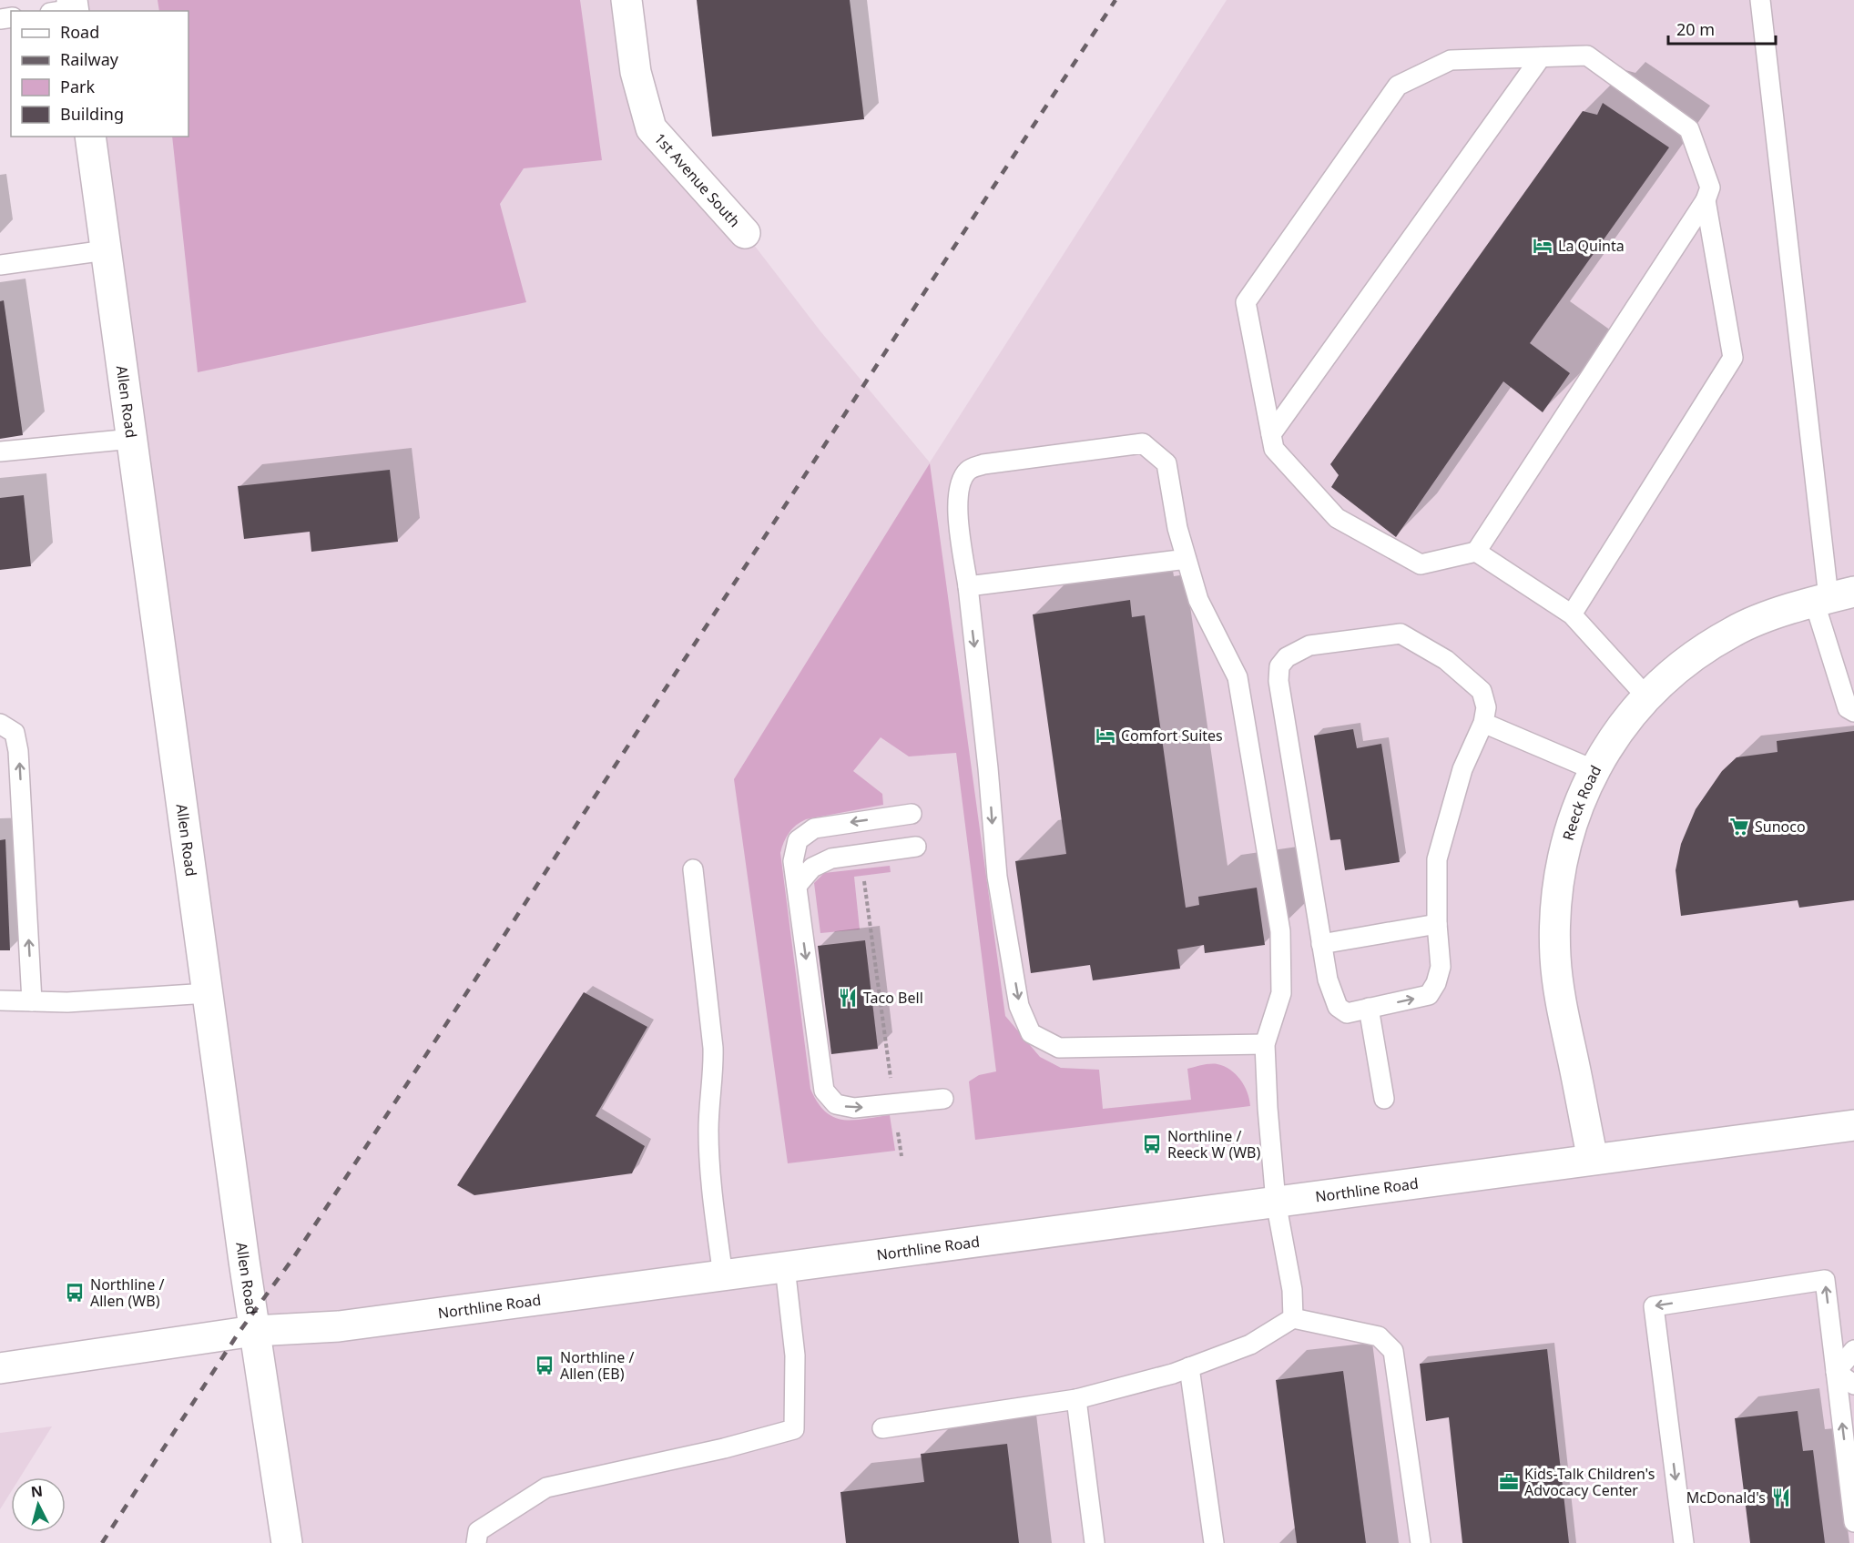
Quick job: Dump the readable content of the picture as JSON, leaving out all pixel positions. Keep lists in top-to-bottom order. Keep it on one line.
{"streets":{"main road":["1st Avenue South","Allen Road","Reeck Road","Northline Road"]},"crossings":[["Allen Road","Northline Road"],["Reeck Road","Northline Road"]],"places":{"hotel":["La Quinta","Comfort Suites"],"supermarket":["Sunoco"],"restaurant":["Taco Bell","McDonald's"],"bus stop":["Northline / Reeck W (WB)","Northline / Allen (WB)","Northline / Allen (EB)"],"office":["Kids-Talk Children's Advocacy Center"]},"legend":["Road","Railway","Park","Building"],"scale_bar":"20 m","north":"top"}
